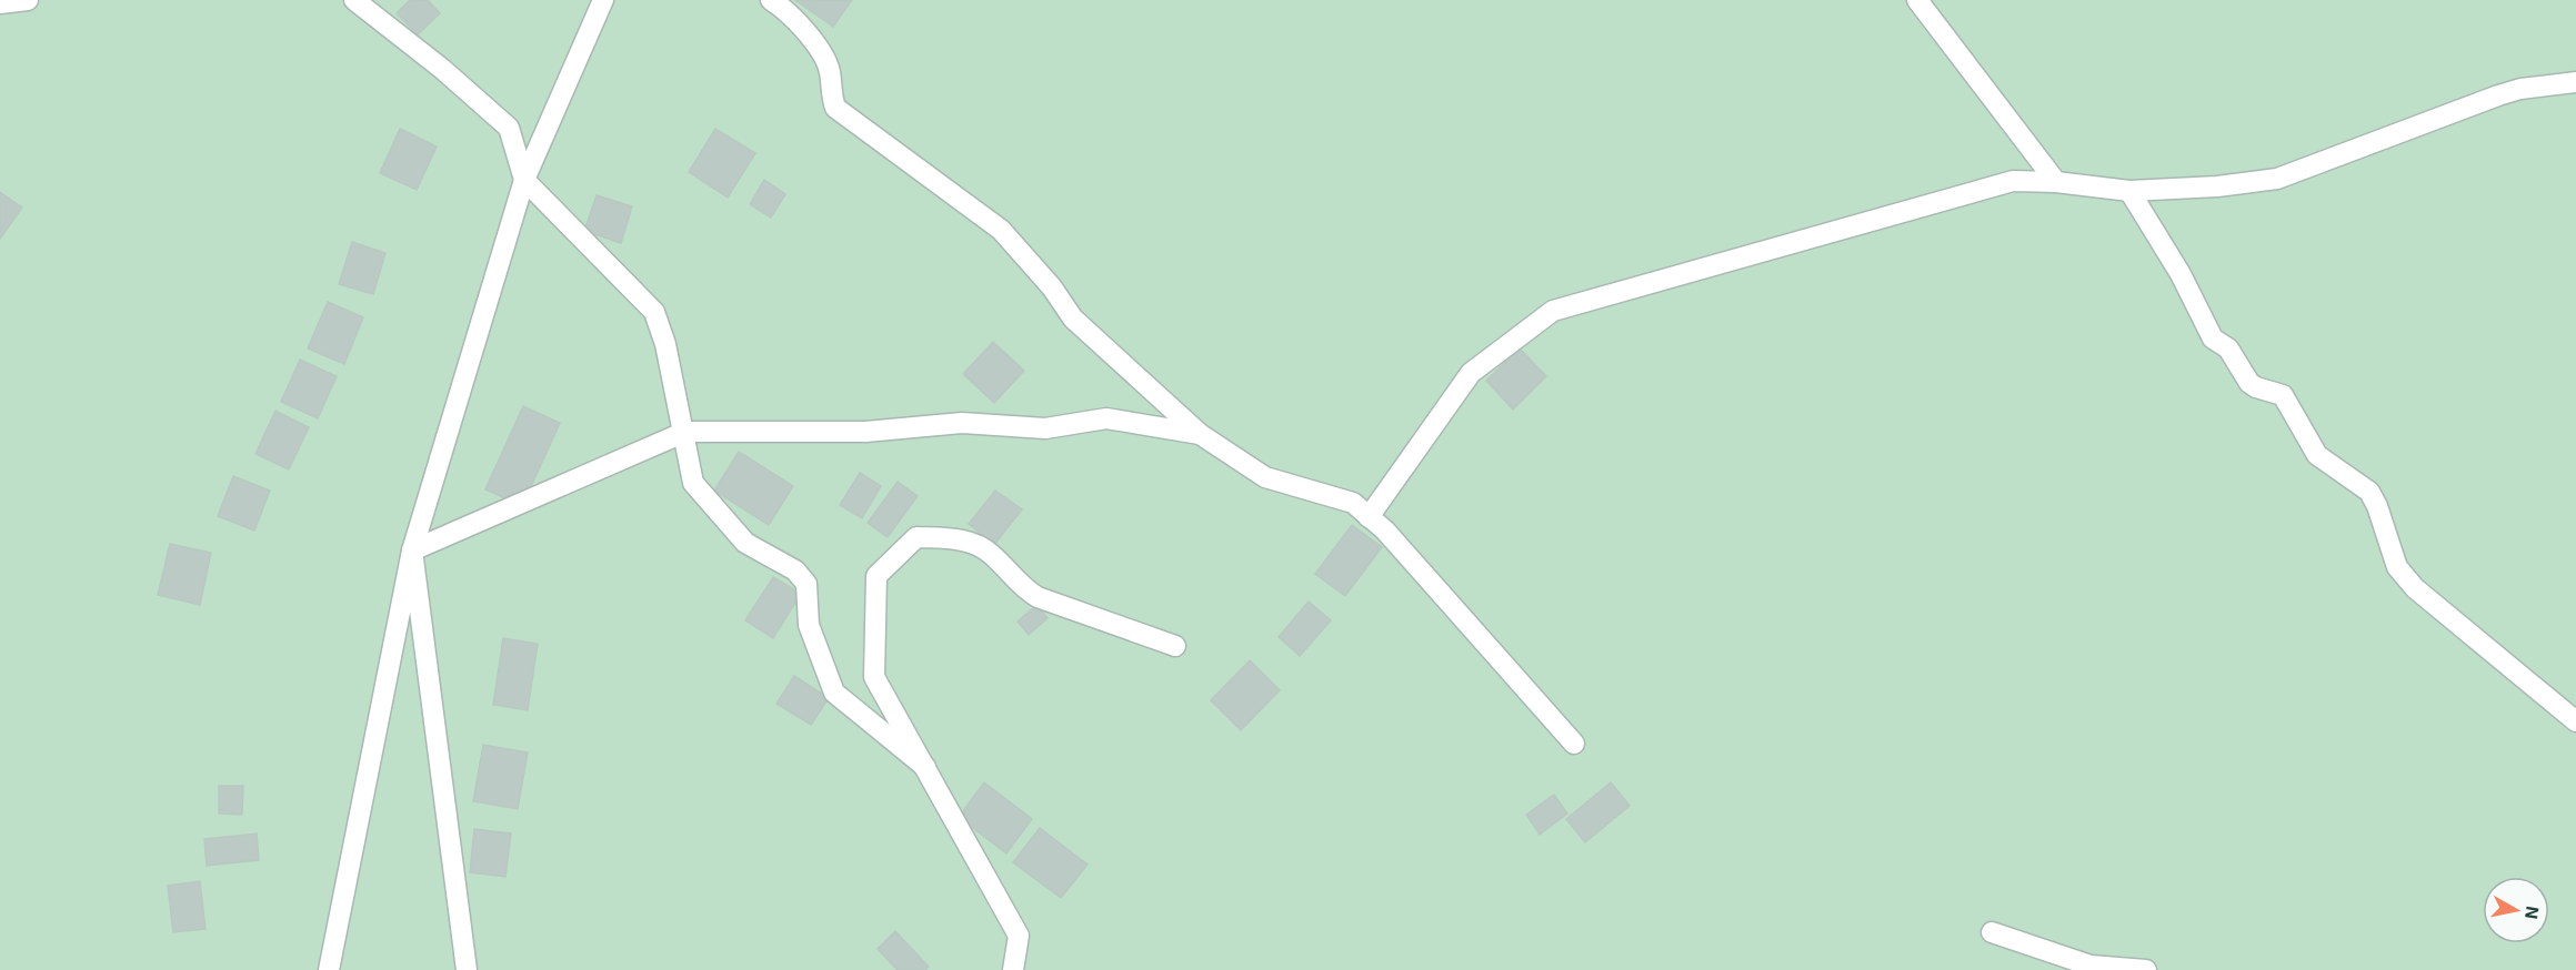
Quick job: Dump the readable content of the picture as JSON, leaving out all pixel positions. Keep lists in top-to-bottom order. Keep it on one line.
{"north":"right"}
